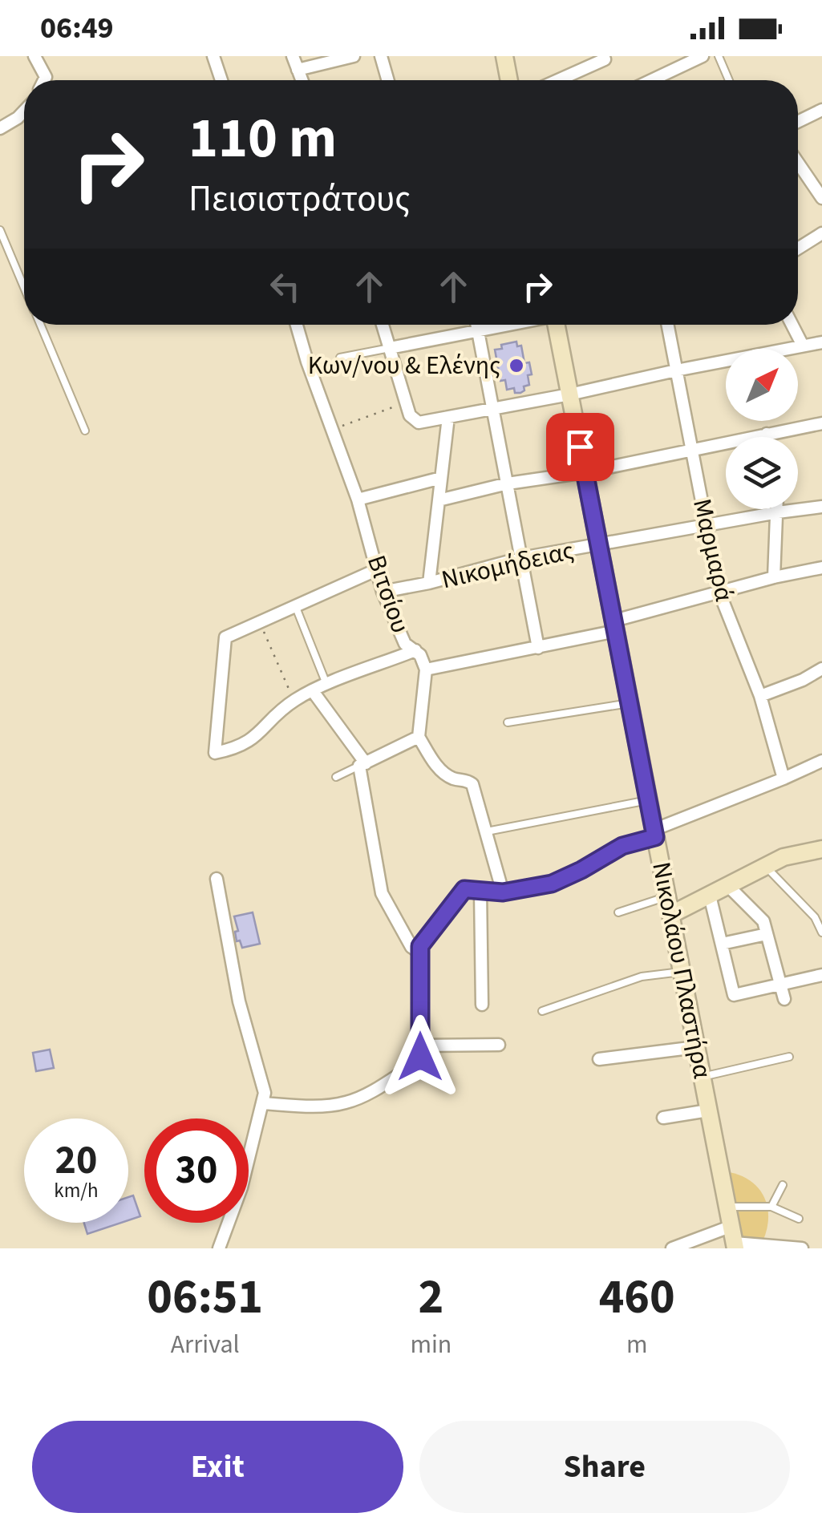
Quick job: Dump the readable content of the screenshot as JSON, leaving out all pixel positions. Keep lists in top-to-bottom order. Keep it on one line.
{"streets":{"main road":["Νικολάου Πλαστήρα"],"street":["Μαρμαρά","Νικομήδειας","Βιτσίου"]},"crossings":[["Μαρμαρά","Νικομήδειας"],["Νικομήδειας","Βιτσίου"],["Νικομήδειας","Νικολάου Πλαστήρα"]],"places":["Κων/νου & Ελένης"],"north":"top right","page":{"status":"06:49","turn":["110 m","Πεισιστράτους"],"speed":"20 km/h","limit":"30","eta":["06:51","Arrival","2","min","460","m"],"buttons":["Exit","Share"]}}
